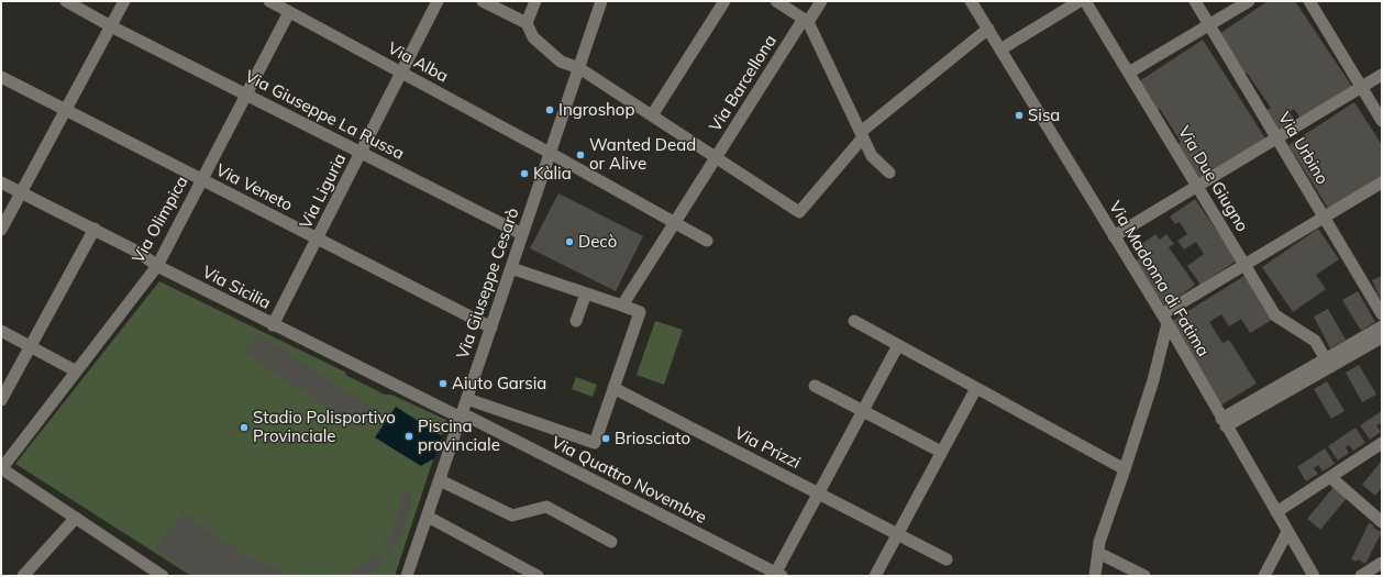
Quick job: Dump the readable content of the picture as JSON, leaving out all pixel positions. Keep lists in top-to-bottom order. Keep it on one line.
{"streets":{"street":["Via Alba","Via Barcellona","Via Giuseppe La Russa","Via Urbino","Via Due Giugno","Via Veneto","Via Liguria","Via Olimpica","Via Madonna di Fatima","Via Giuseppe Cesarò","Via Sicilia","Via Prizzi","Via Quattro Novembre"]},"crossings":[["Via Alba","Via Barcellona"],["Via Alba","Via Liguria"],["Via Alba","Via Olimpica"],["Via Alba","Via Giuseppe Cesarò"],["Via Giuseppe La Russa","Via Liguria"],["Via Giuseppe La Russa","Via Olimpica"],["Via Giuseppe La Russa","Via Giuseppe Cesarò"],["Via Veneto","Via Liguria"],["Via Veneto","Via Olimpica"],["Via Veneto","Via Giuseppe Cesarò"],["Via Liguria","Via Sicilia"],["Via Olimpica","Via Sicilia"],["Via Giuseppe Cesarò","Via Sicilia"],["Via Giuseppe Cesarò","Via Quattro Novembre"],["Via Sicilia","Via Quattro Novembre"]],"places":["Ingroshop","Sisa","Wanted Dead or Alive","Kàlia","Decò","Aiuto Garsia","Stadio Polisportivo Provinciale","Piscina provinciale","Briosciato"]}
